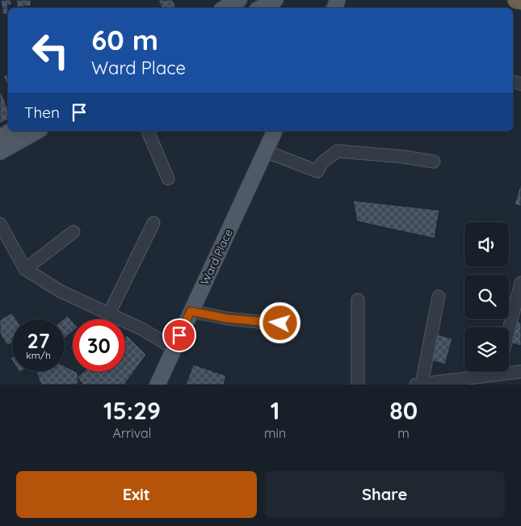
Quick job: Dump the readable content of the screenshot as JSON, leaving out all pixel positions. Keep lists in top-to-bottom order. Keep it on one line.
{"streets":{"main road":["Ward Place"]},"page":{"turn":["60 m","Ward Place"],"then":"Then","speed":"27 km/h","limit":"30","eta":["15:29","Arrival","1","min","80","m"],"buttons":["Exit","Share"]}}
